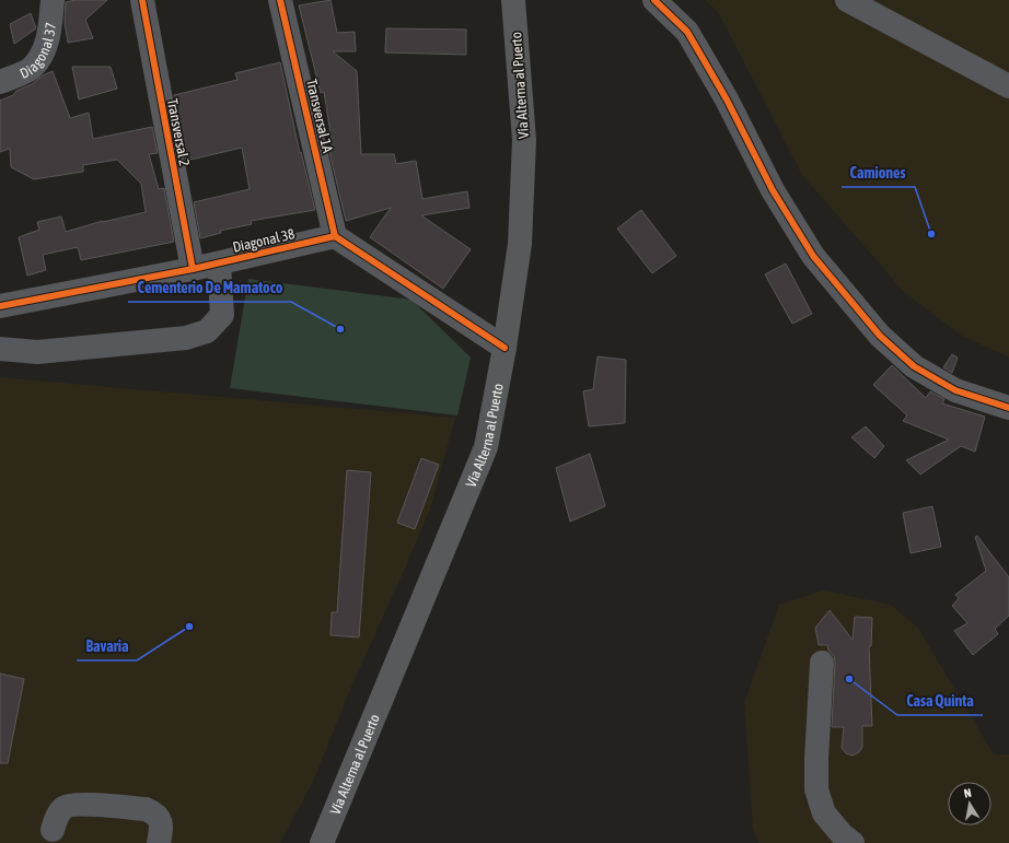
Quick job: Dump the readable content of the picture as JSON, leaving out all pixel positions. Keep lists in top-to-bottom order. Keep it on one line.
{"streets":{"main road":["Vía Alterna al Puerto"],"street":["Diagonal 37","Transversal 1A","Transversal 2","Diagonal 38"]},"crossings":[["Transversal 1A","Diagonal 38"],["Transversal 2","Diagonal 38"]],"places":["Camiones","Cementerio De Mamatoco","Bavaria","Casa Quinta"],"north":"top"}
